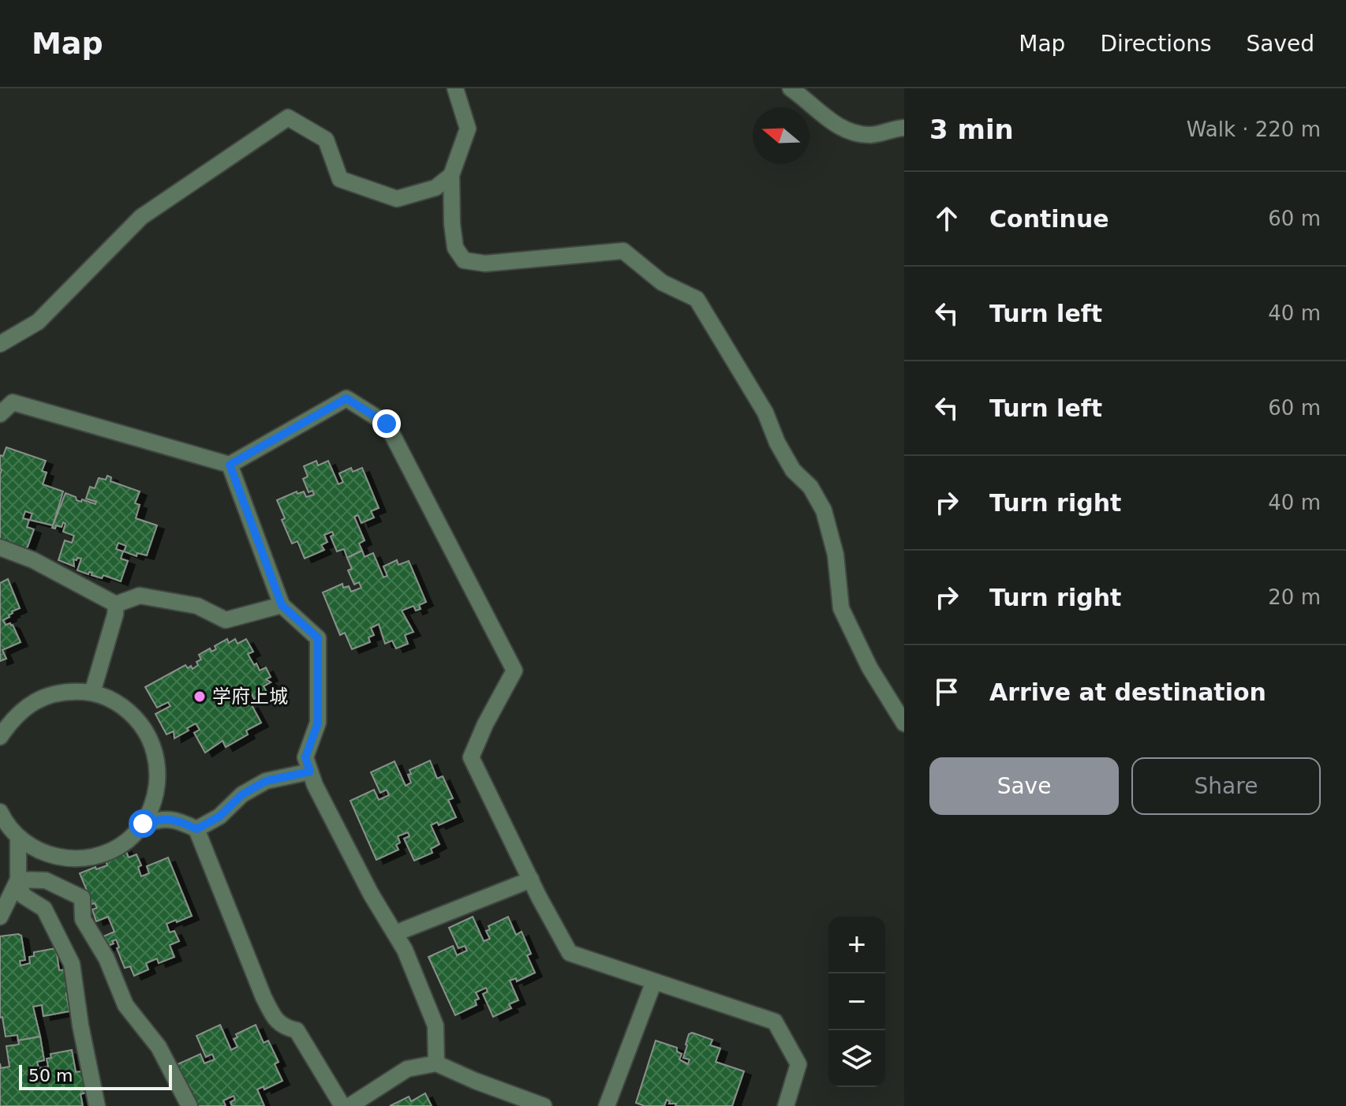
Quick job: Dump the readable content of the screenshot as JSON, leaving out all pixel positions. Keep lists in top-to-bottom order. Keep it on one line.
{"places":["学府上城"],"scale_bar":"50 m","north":"left","page":{"header":"Map","nav":["Map","Directions","Saved"],"heading":["3 min","Walk · 220 m"],"list":[["Continue","60 m"],["Turn left","40 m"],["Turn left","60 m"],["Turn right","40 m"],["Turn right","20 m"],"Arrive at destination"],"buttons":["Save","Share"],"map_buttons":["+","−"],"scale":"50 m"}}
